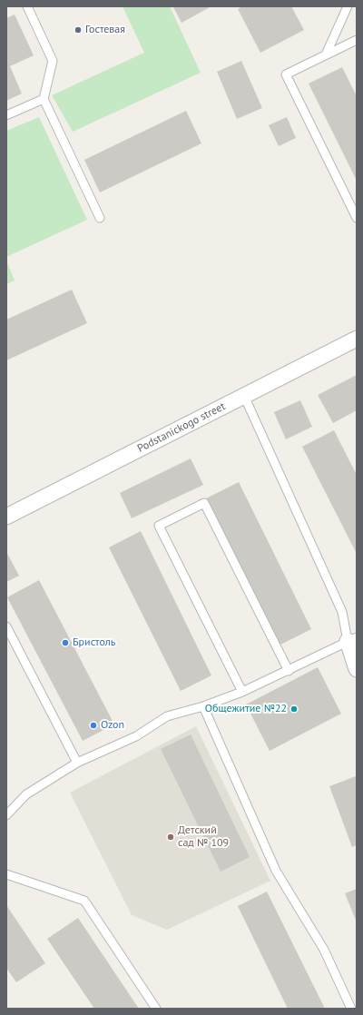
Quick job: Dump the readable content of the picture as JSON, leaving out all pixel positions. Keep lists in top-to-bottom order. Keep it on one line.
{"streets":{"street":["Podstanickogo street"]},"places":["Гостевая","Бристоль","Общежитие №22","Ozon","Детский сад № 109"]}
